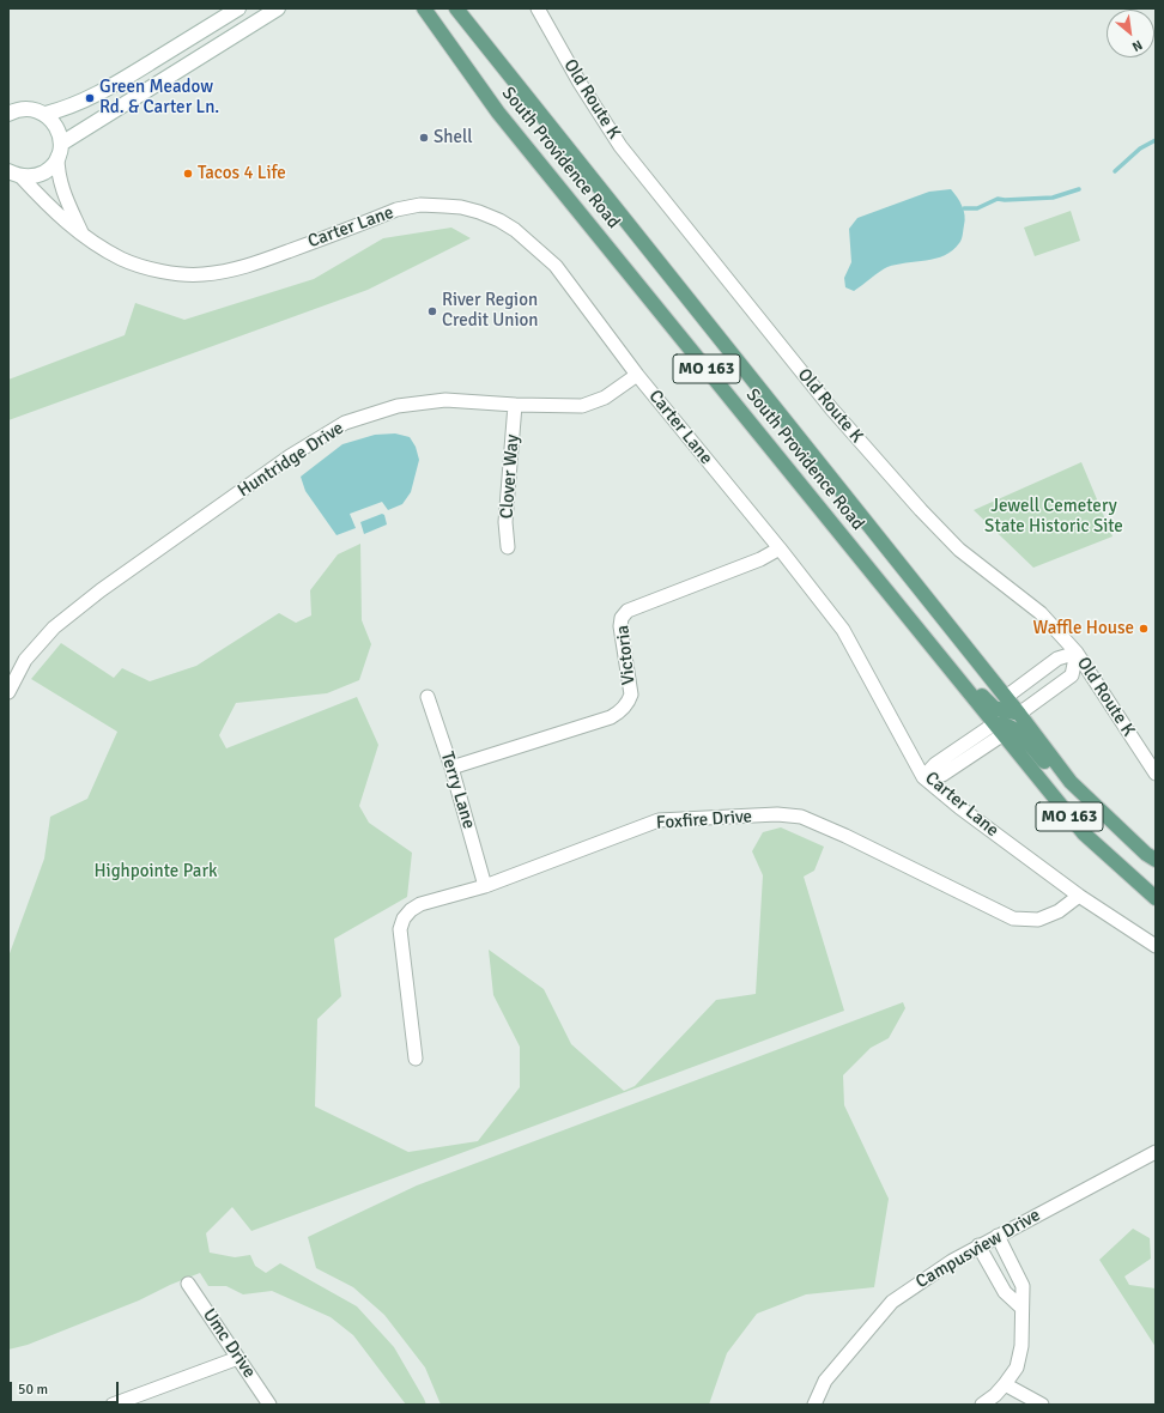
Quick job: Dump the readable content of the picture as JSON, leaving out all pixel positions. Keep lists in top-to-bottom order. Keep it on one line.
{"streets":{"main road":["South Providence Road","MO 163"],"street":["Old Route K","Carter Lane","Huntridge Drive","Clover Way","Victoria","Terry Lane","Foxfire Drive","Campusview Drive","Umc Drive"]},"crossings":[["Carter Lane","Huntridge Drive"],["Carter Lane","Victoria"],["Carter Lane","Foxfire Drive"],["Huntridge Drive","Clover Way"],["Victoria","Terry Lane"],["Terry Lane","Foxfire Drive"]],"parks":["Jewell Cemetery State Historic Site","Highpointe Park"],"places":["Green Meadow Rd. & Carter Ln.","Shell","Tacos 4 Life","River Region Credit Union","Waffle House"],"scale_bar":"50 m","north":"bottom right"}
